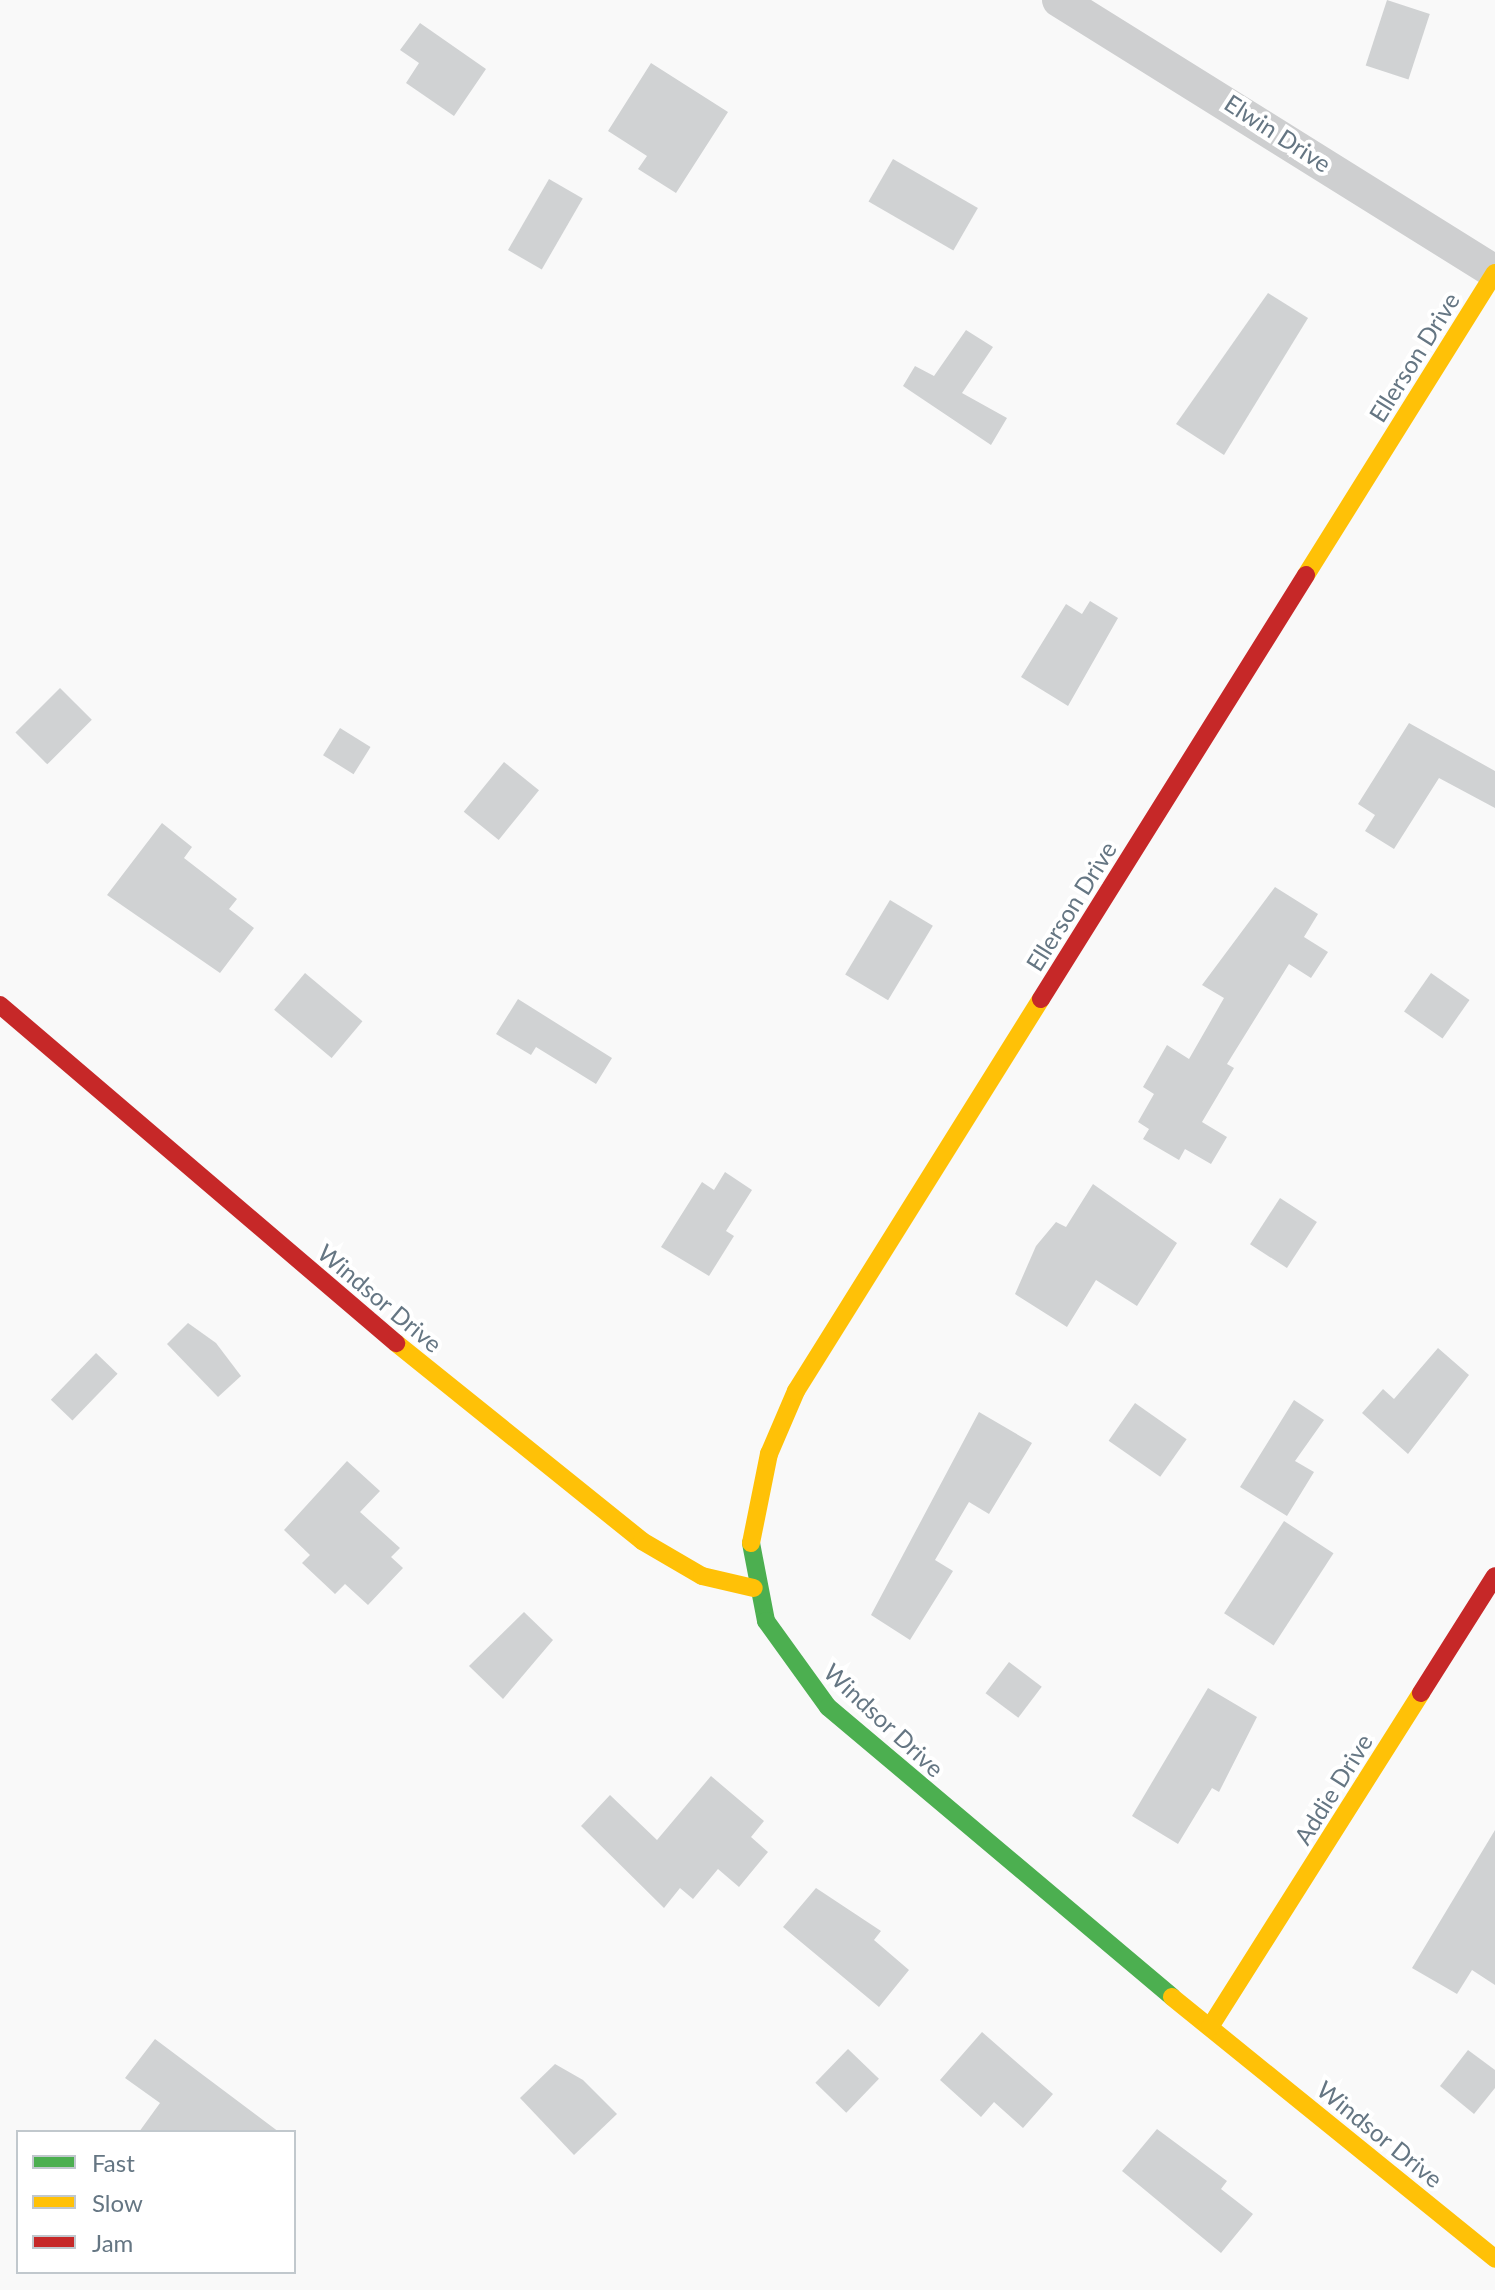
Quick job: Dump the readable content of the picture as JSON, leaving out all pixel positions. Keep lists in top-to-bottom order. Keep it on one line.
{"streets":{"street":["Elwin Drive","Ellerson Drive","Windsor Drive","Addie Drive"]},"crossings":[["Elwin Drive","Ellerson Drive"],["Ellerson Drive","Windsor Drive"],["Windsor Drive","Addie Drive"]],"legend":["Fast","Slow","Jam"]}
